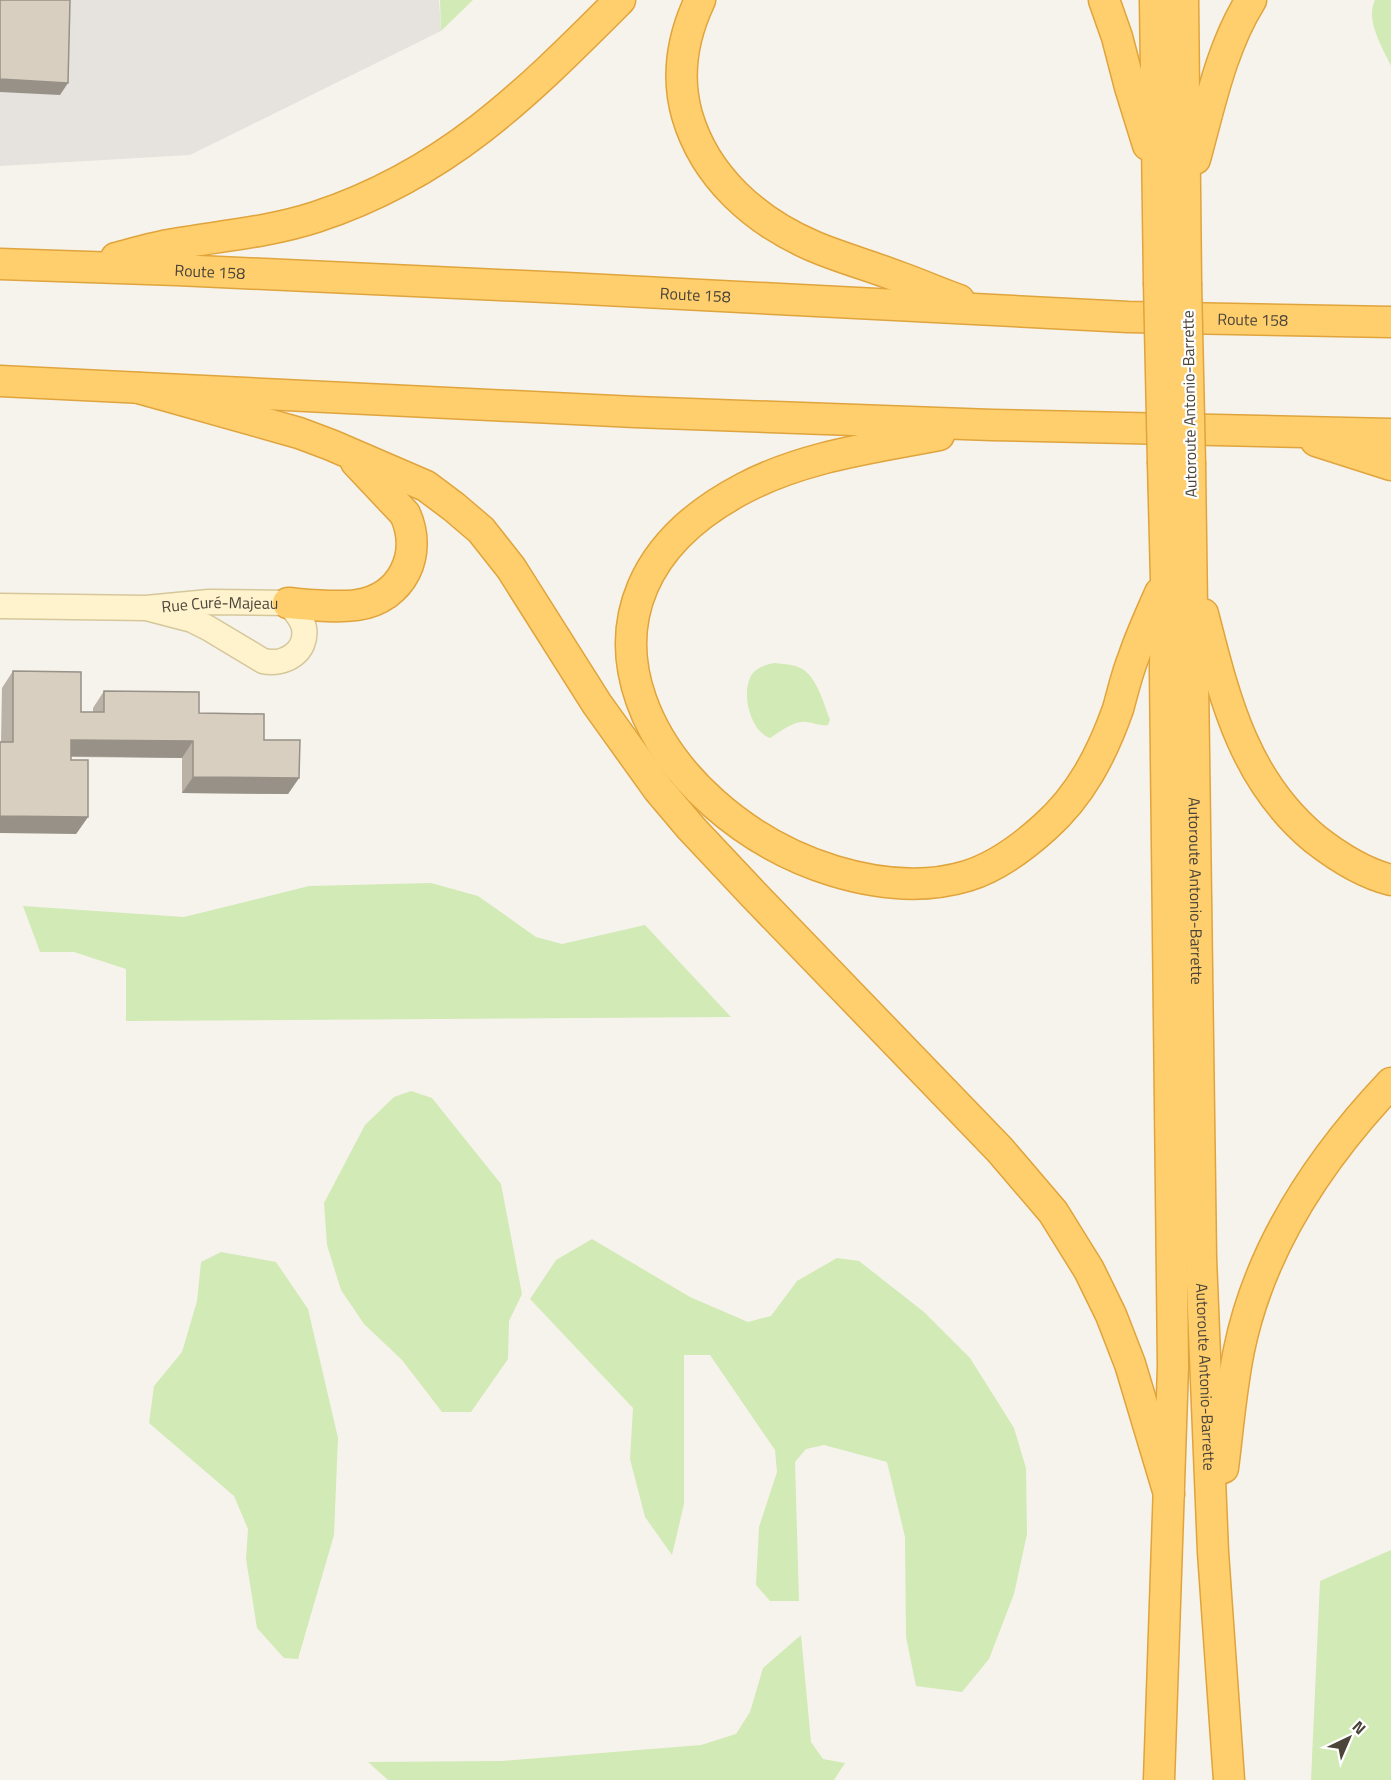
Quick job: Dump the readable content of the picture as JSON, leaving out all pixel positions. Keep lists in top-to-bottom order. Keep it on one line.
{"streets":{"highway":["Route 158","Autoroute Antonio-Barrette"],"street":["Rue Curé-Majeau"]},"north":"top right"}
